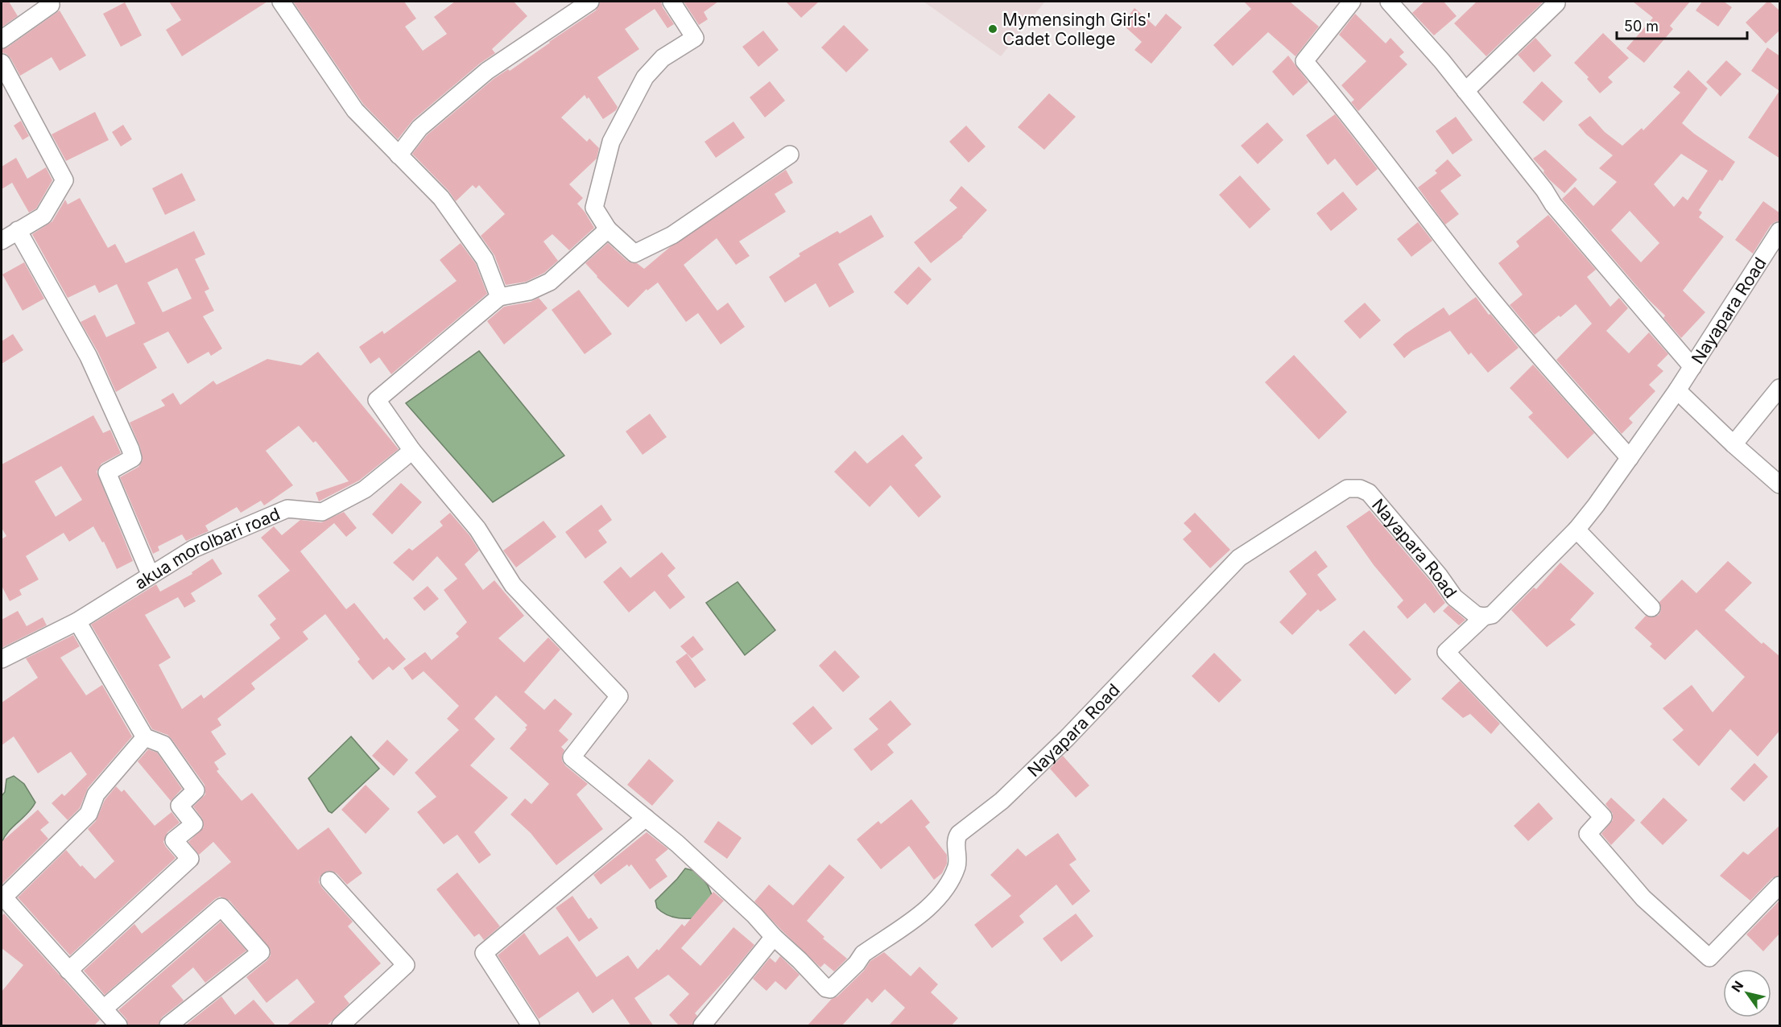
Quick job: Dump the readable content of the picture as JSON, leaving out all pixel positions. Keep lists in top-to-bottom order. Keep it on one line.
{"streets":{"street":["Nayapara Road","akua morolbari road"]},"places":["Mymensingh Girls' Cadet College"],"scale_bar":"50 m","north":"top left"}
